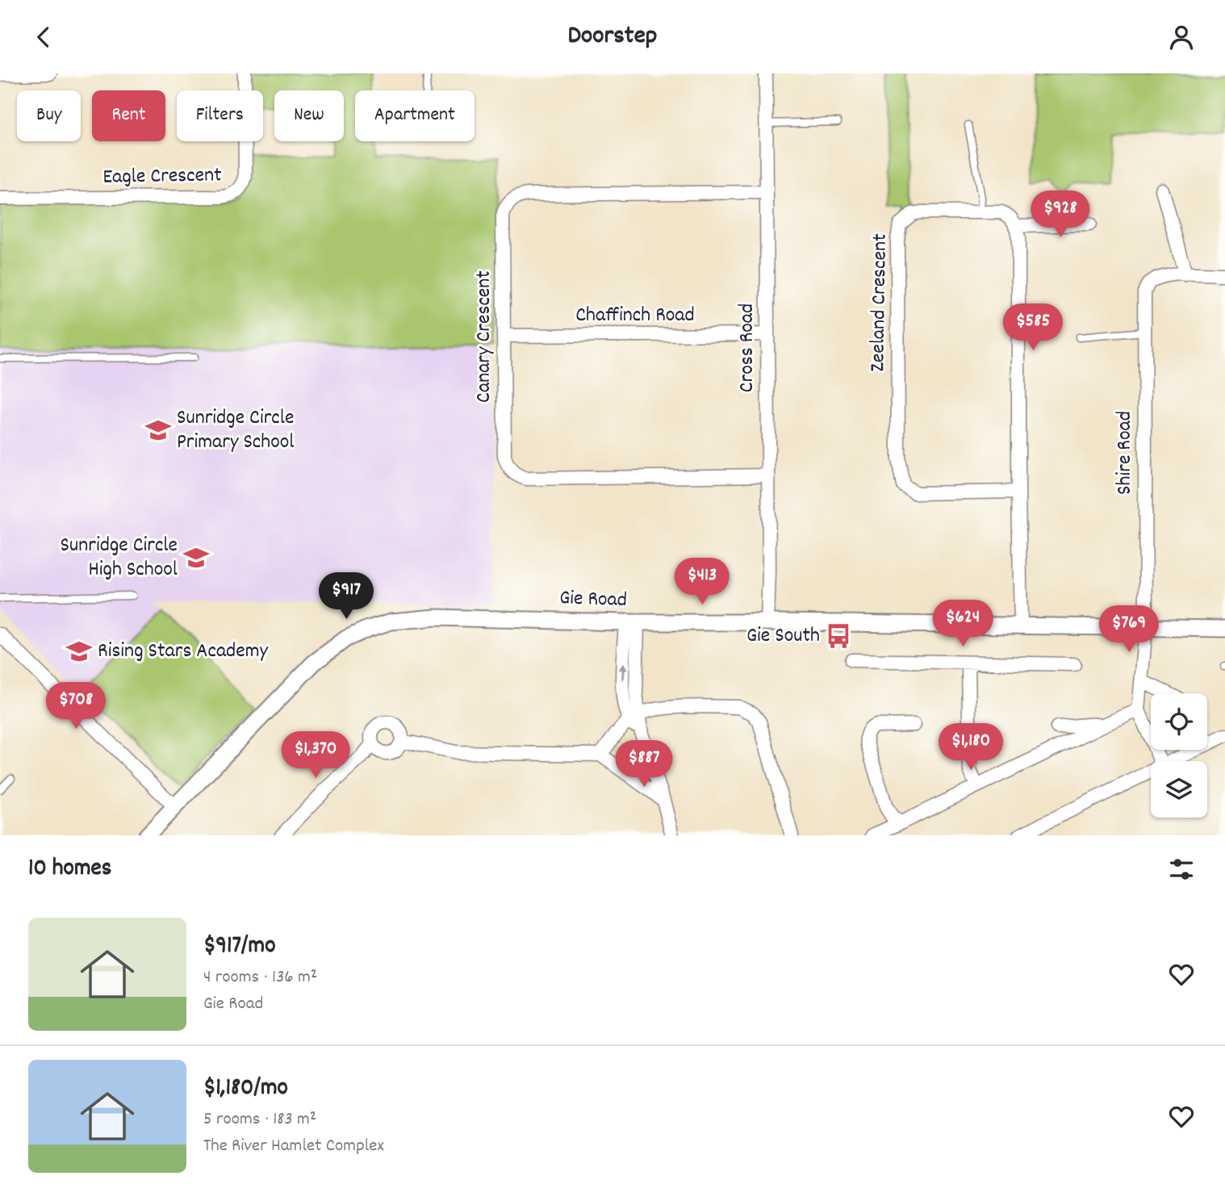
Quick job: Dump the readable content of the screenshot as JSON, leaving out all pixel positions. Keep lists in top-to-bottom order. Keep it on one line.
{"streets":{"street":["Eagle Crescent","Zeeland Crescent","Chaffinch Road","Canary Crescent","Cross Road","Shire Road","Gie Road"]},"crossings":[["Chaffinch Road","Canary Crescent"],["Chaffinch Road","Cross Road"],["Canary Crescent","Cross Road"],["Cross Road","Gie Road"],["Shire Road","Gie Road"]],"places":{"school or university":["Sunridge Circle Primary School","Sunridge Circle High School","Rising Stars Academy"],"bus stop":["Gie South"]},"page":{"header":"Doorstep","chip":["Buy","Rent","Filters","New","Apartment"],"price":["$928","$585","$413","$917","$624","$769","$708","$1,180","$1,370","$887"],"heading":"10 homes","list":[{"name":"$917/mo","note":"4 rooms · 136 m² · Gie Road"},{"name":"$1,180/mo","note":"5 rooms · 183 m² · The River Hamlet Complex"}]}}
